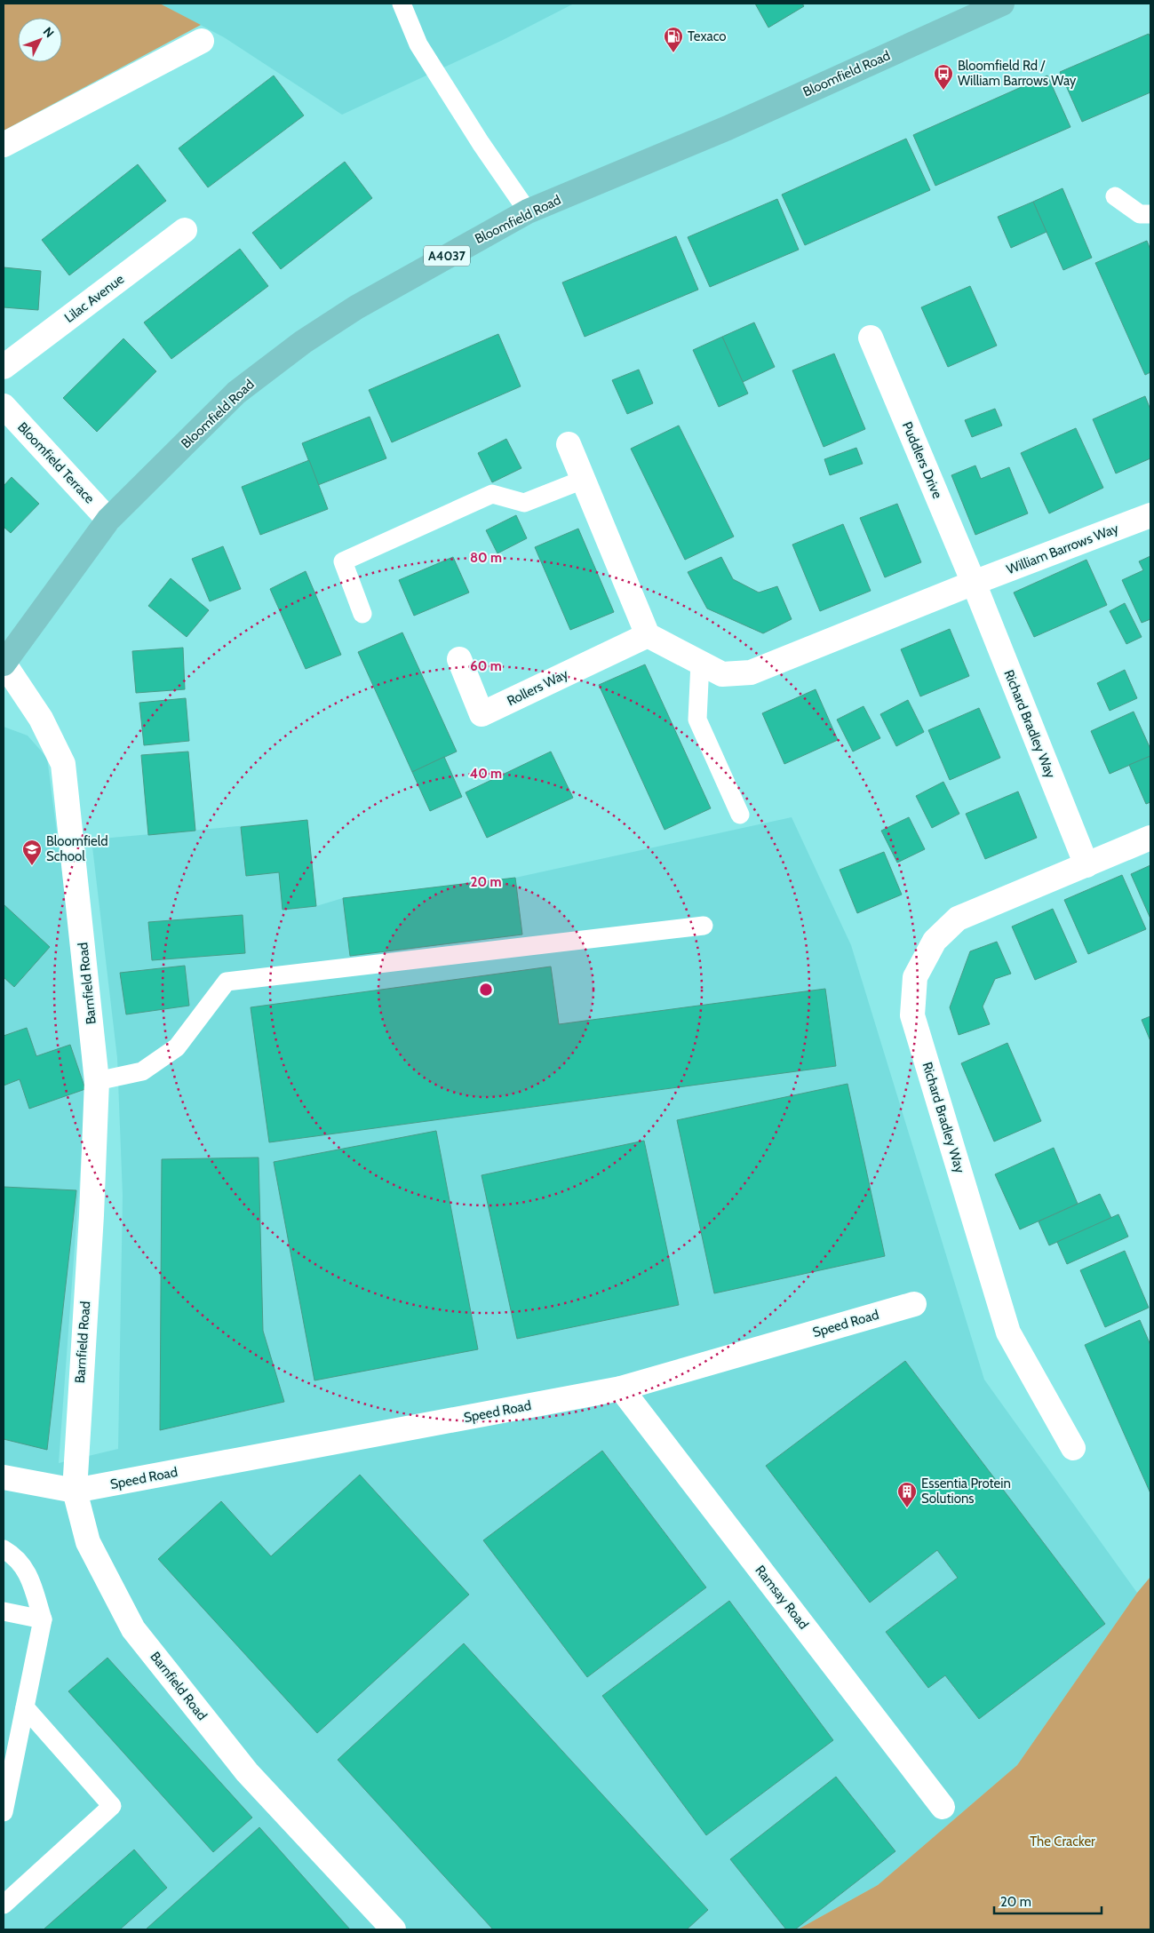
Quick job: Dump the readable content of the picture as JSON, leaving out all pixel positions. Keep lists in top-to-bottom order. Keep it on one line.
{"streets":{"main road":["Bloomfield Road","A4037"],"street":["Lilac Avenue","Puddlers Drive","Bloomfield Terrace","William Barrows Way","Rollers Way","Richard Bradley Way","Barnfield Road","Speed Road","Ramsay Road"]},"crossings":[["Bloomfield Road","Bloomfield Terrace"],["Bloomfield Road","Barnfield Road"],["Puddlers Drive","William Barrows Way"],["Puddlers Drive","Richard Bradley Way"],["William Barrows Way","Rollers Way"],["William Barrows Way","Richard Bradley Way"],["Barnfield Road","Speed Road"],["Speed Road","Ramsay Road"]],"parks":["The Cracker"],"places":{"fuel station":["Texaco"],"bus stop":["Bloomfield Rd / William Barrows Way"],"school or university":["Bloomfield School"],"building":["Essentia Protein Solutions"]},"scale_bar":"20 m","north":"top right","rings":["80 m","60 m","40 m","20 m"]}
